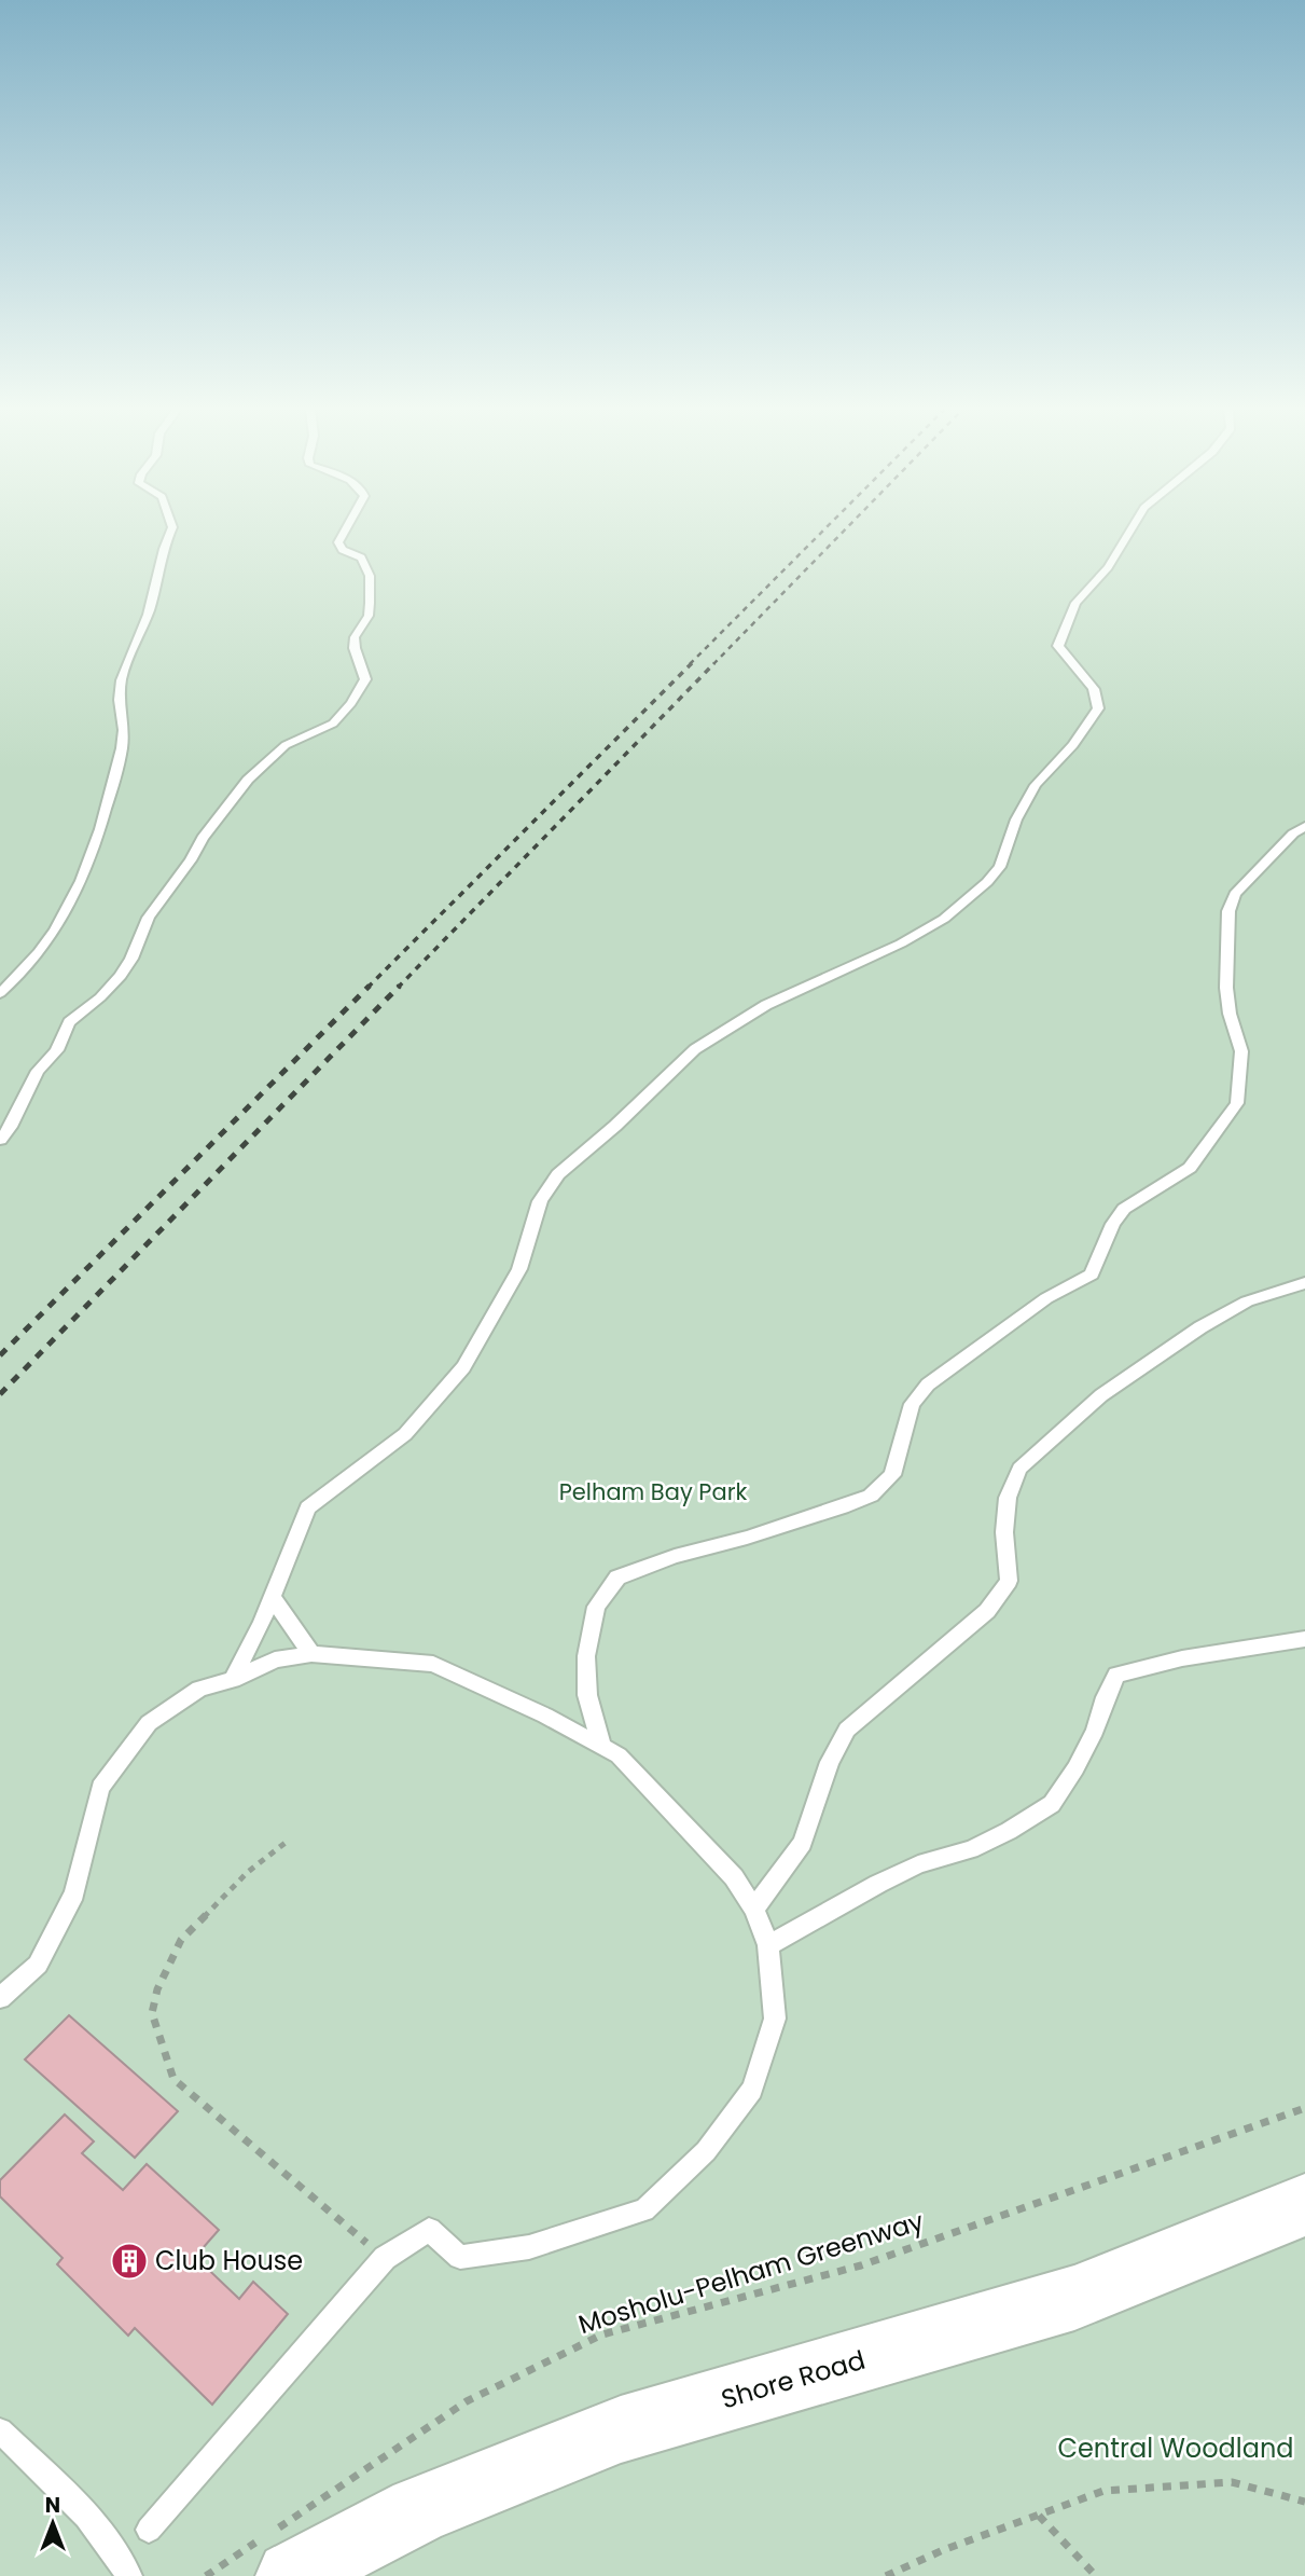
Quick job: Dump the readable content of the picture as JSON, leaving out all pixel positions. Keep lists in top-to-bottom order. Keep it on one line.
{"streets":{"main road":["Shore Road"],"path":["Mosholu-Pelham Greenway"]},"parks":["Pelham Bay Park","Central Woodland"],"places":{"building":["Club House"]},"north":"top"}
